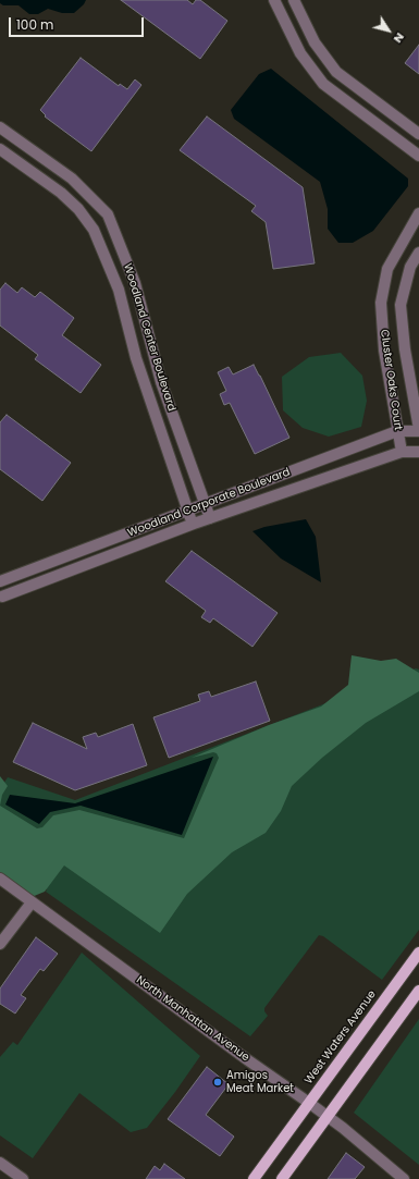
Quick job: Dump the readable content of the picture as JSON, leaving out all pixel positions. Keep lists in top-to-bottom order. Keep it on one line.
{"streets":{"main road":["West Waters Avenue"],"street":["Woodland Center Boulevard","Cluster Oaks Court","Woodland Corporate Boulevard","North Manhattan Avenue"]},"crossings":[["Woodland Center Boulevard","Woodland Corporate Boulevard"],["Cluster Oaks Court","Woodland Corporate Boulevard"],["North Manhattan Avenue","West Waters Avenue"]],"places":["Amigos Meat Market"],"scale_bar":"100 m","north":"bottom right"}
